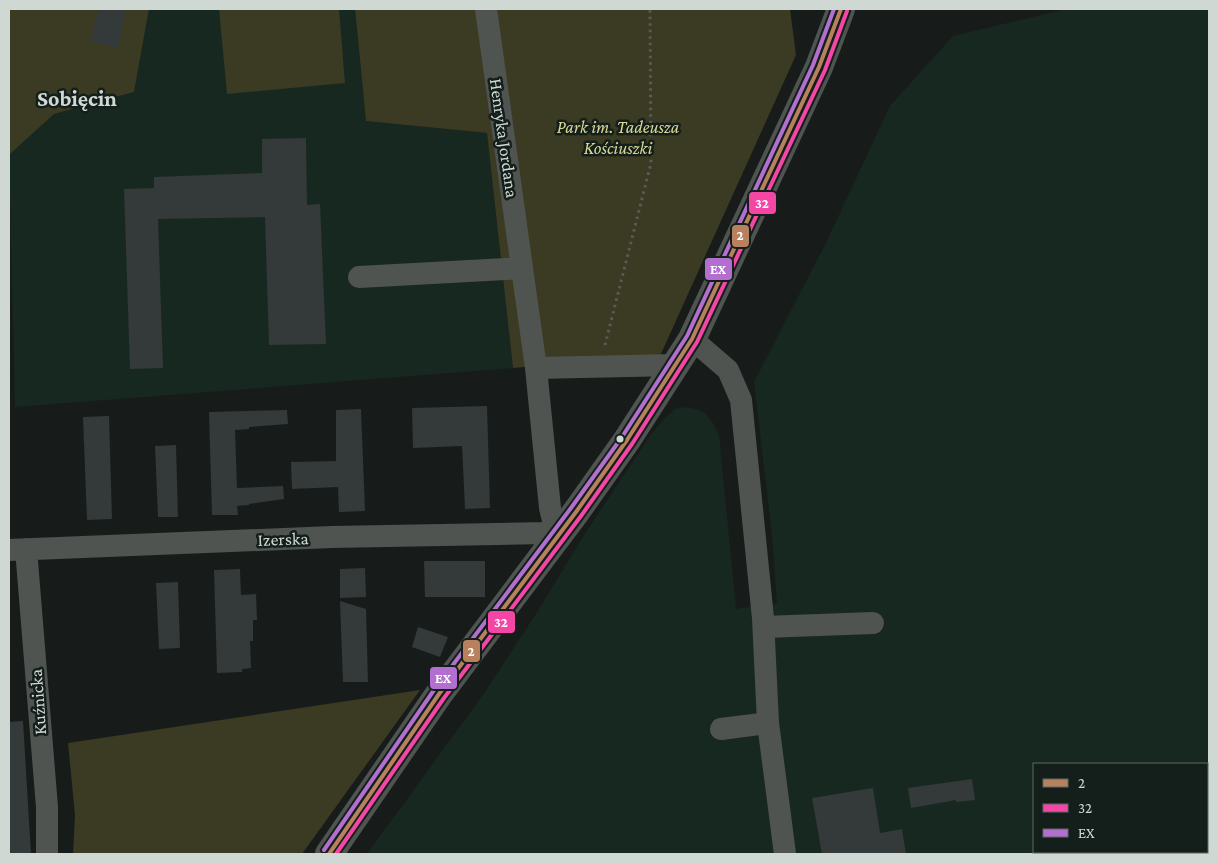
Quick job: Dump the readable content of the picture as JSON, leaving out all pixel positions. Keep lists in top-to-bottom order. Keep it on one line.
{"streets":{"street":["Henryka Jordana","Izerska","Kuźnicka"]},"crossings":[["Henryka Jordana","Izerska"],["Izerska","Kuźnicka"]],"districts":["Sobięcin"],"parks":["Park im. Tadeusza Kościuszki"],"lines":["transit line 2","transit line EX","transit line 32"],"legend":["2","32","EX"]}
